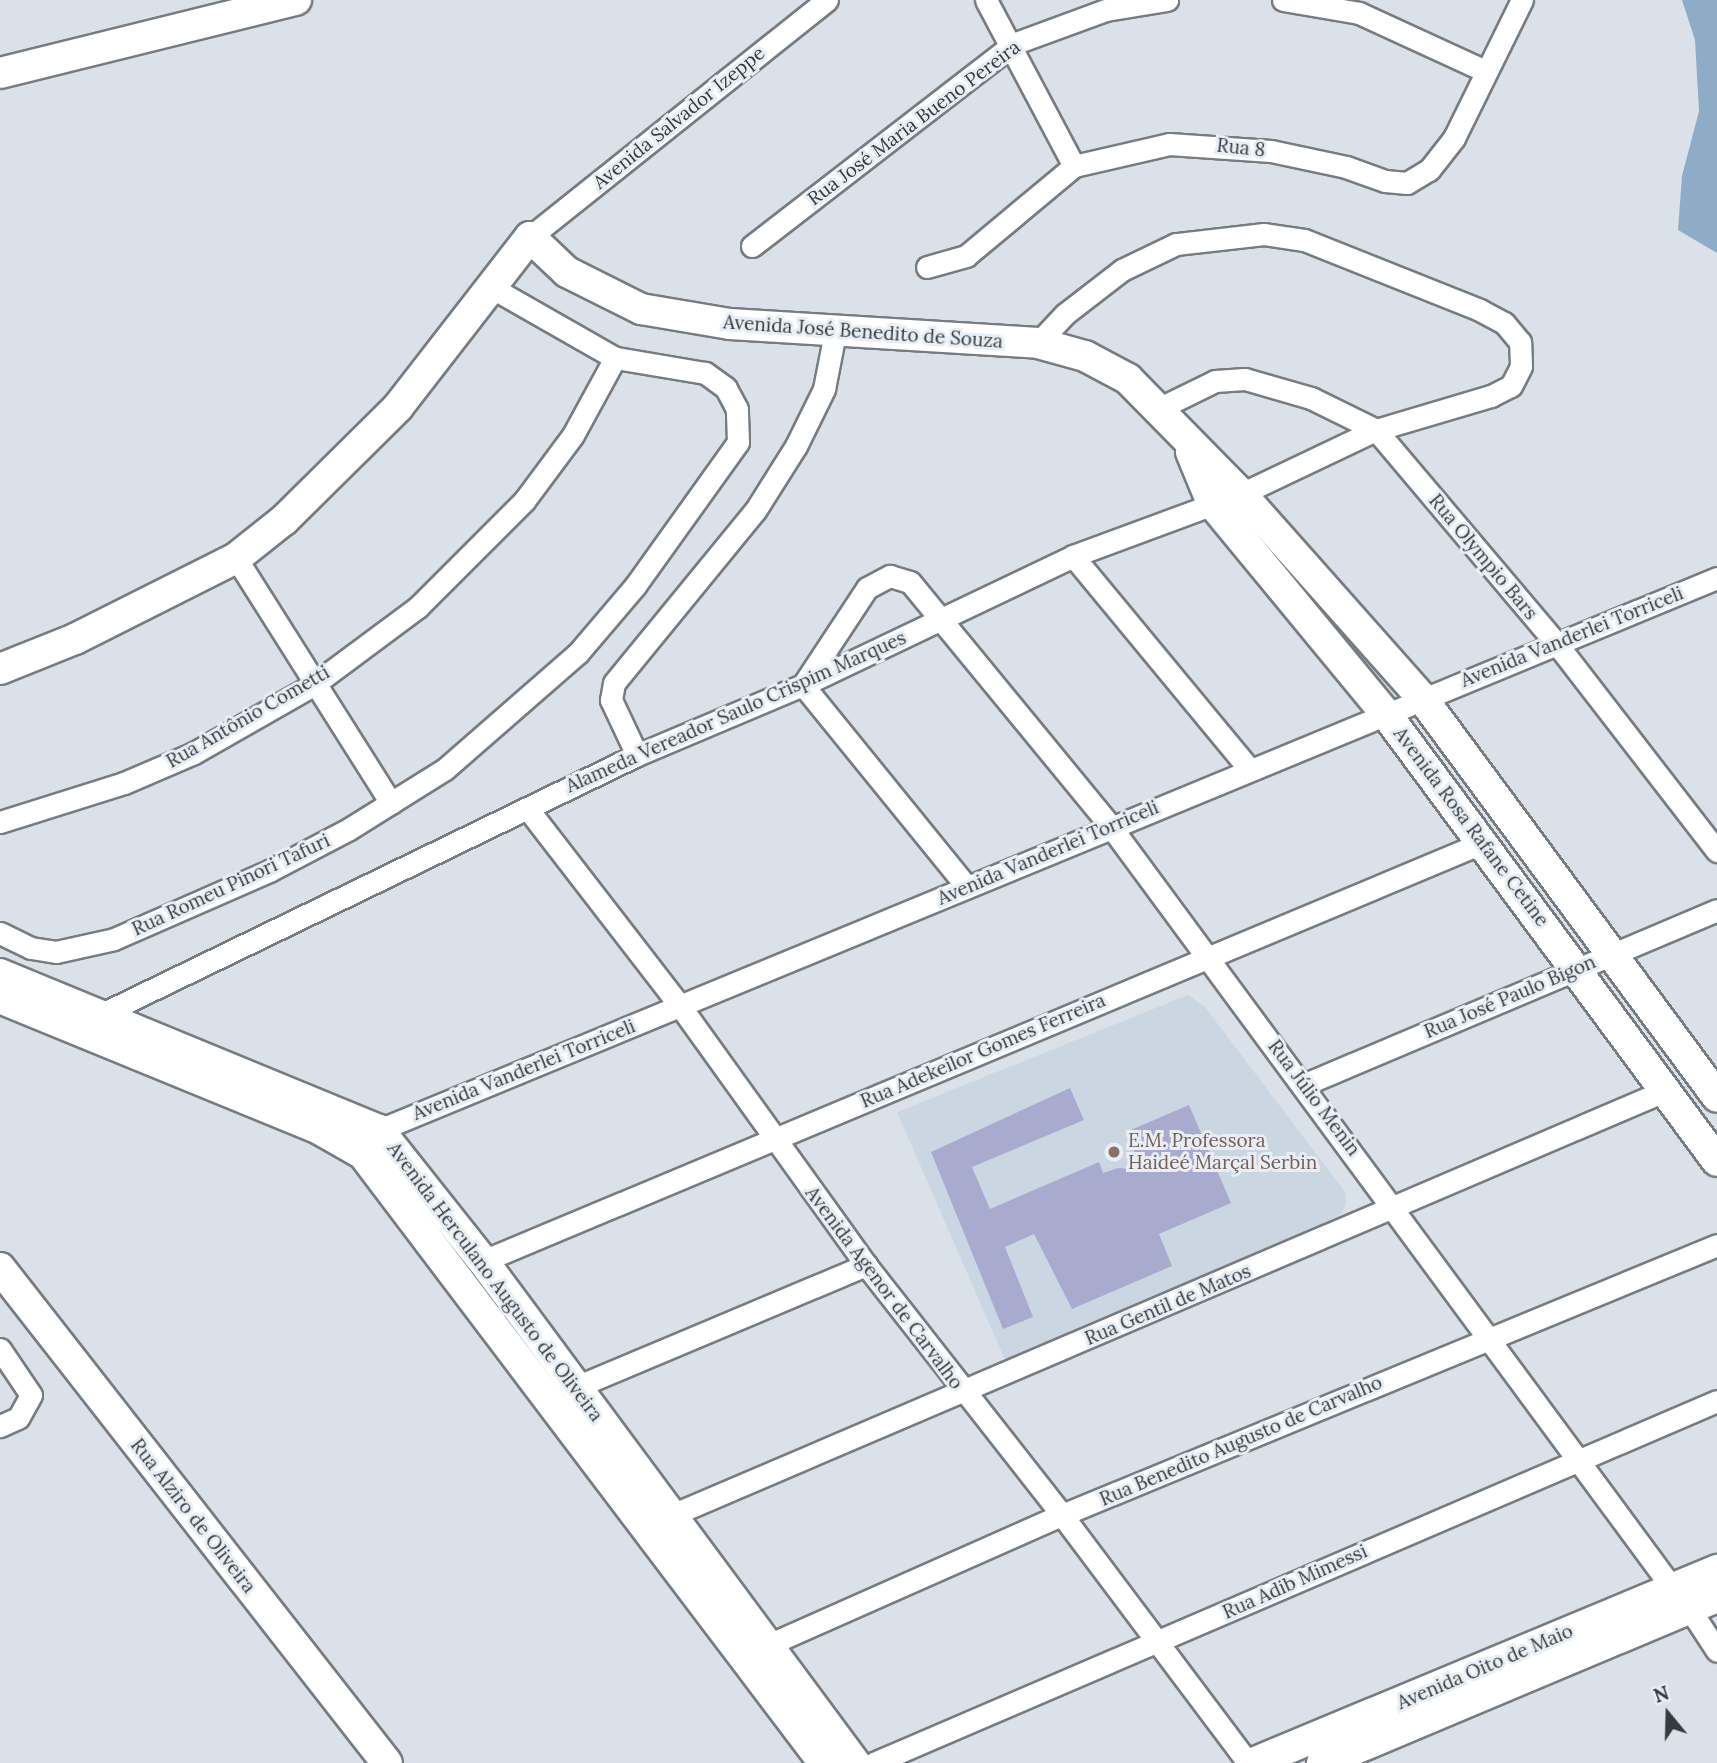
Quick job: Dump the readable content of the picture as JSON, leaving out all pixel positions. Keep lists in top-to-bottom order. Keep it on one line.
{"streets":{"street":["Avenida Salvador Izeppe","Rua José Maria Bueno Pereira","Rua 8","Avenida José Benedito de Souza","Rua Olympio Bars","Avenida Vanderlei Torriceli","Alameda Vereador Saulo Crispim Marques","Rua Antônio Cometti","Avenida Rosa Rafane Cetine","Rua Romeu Pinori Tafuri","Rua José Paulo Bigon","Rua Adekeilor Gomes Ferreira","Rua Júlio Menin","Avenida Herculano Augusto de Oliveira","Avenida Agenor de Carvalho","Rua Gentil de Matos","Rua Benedito Augusto de Carvalho","Rua Alziro de Oliveira","Rua Adib Mimessi","Avenida Oito de Maio"]},"crossings":[["Avenida Salvador Izeppe","Avenida José Benedito de Souza"],["Avenida José Benedito de Souza","Alameda Vereador Saulo Crispim Marques"],["Avenida José Benedito de Souza","Avenida Rosa Rafane Cetine"],["Rua Olympio Bars","Avenida Vanderlei Torriceli"],["Rua Olympio Bars","Alameda Vereador Saulo Crispim Marques"],["Avenida Vanderlei Torriceli","Avenida Rosa Rafane Cetine"],["Avenida Vanderlei Torriceli","Rua Júlio Menin"],["Avenida Vanderlei Torriceli","Avenida Herculano Augusto de Oliveira"],["Avenida Vanderlei Torriceli","Avenida Agenor de Carvalho"],["Alameda Vereador Saulo Crispim Marques","Avenida Rosa Rafane Cetine"],["Alameda Vereador Saulo Crispim Marques","Rua Júlio Menin"],["Alameda Vereador Saulo Crispim Marques","Avenida Herculano Augusto de Oliveira"],["Alameda Vereador Saulo Crispim Marques","Avenida Agenor de Carvalho"],["Rua Antônio Cometti","Rua Romeu Pinori Tafuri"],["Avenida Rosa Rafane Cetine","Rua José Paulo Bigon"],["Avenida Rosa Rafane Cetine","Rua Adekeilor Gomes Ferreira"],["Avenida Rosa Rafane Cetine","Rua Gentil de Matos"],["Rua José Paulo Bigon","Rua Júlio Menin"],["Rua Adekeilor Gomes Ferreira","Rua Júlio Menin"],["Rua Adekeilor Gomes Ferreira","Avenida Herculano Augusto de Oliveira"],["Rua Adekeilor Gomes Ferreira","Avenida Agenor de Carvalho"],["Rua Júlio Menin","Rua Gentil de Matos"],["Rua Júlio Menin","Rua Benedito Augusto de Carvalho"],["Rua Júlio Menin","Rua Adib Mimessi"],["Rua Júlio Menin","Avenida Oito de Maio"],["Avenida Herculano Augusto de Oliveira","Rua Gentil de Matos"],["Avenida Herculano Augusto de Oliveira","Rua Benedito Augusto de Carvalho"],["Avenida Agenor de Carvalho","Rua Gentil de Matos"],["Avenida Agenor de Carvalho","Rua Benedito Augusto de Carvalho"],["Avenida Agenor de Carvalho","Rua Adib Mimessi"],["Avenida Agenor de Carvalho","Avenida Oito de Maio"]],"places":["E.M. Professora Haideé Marçal Serbin"],"north":"top"}
